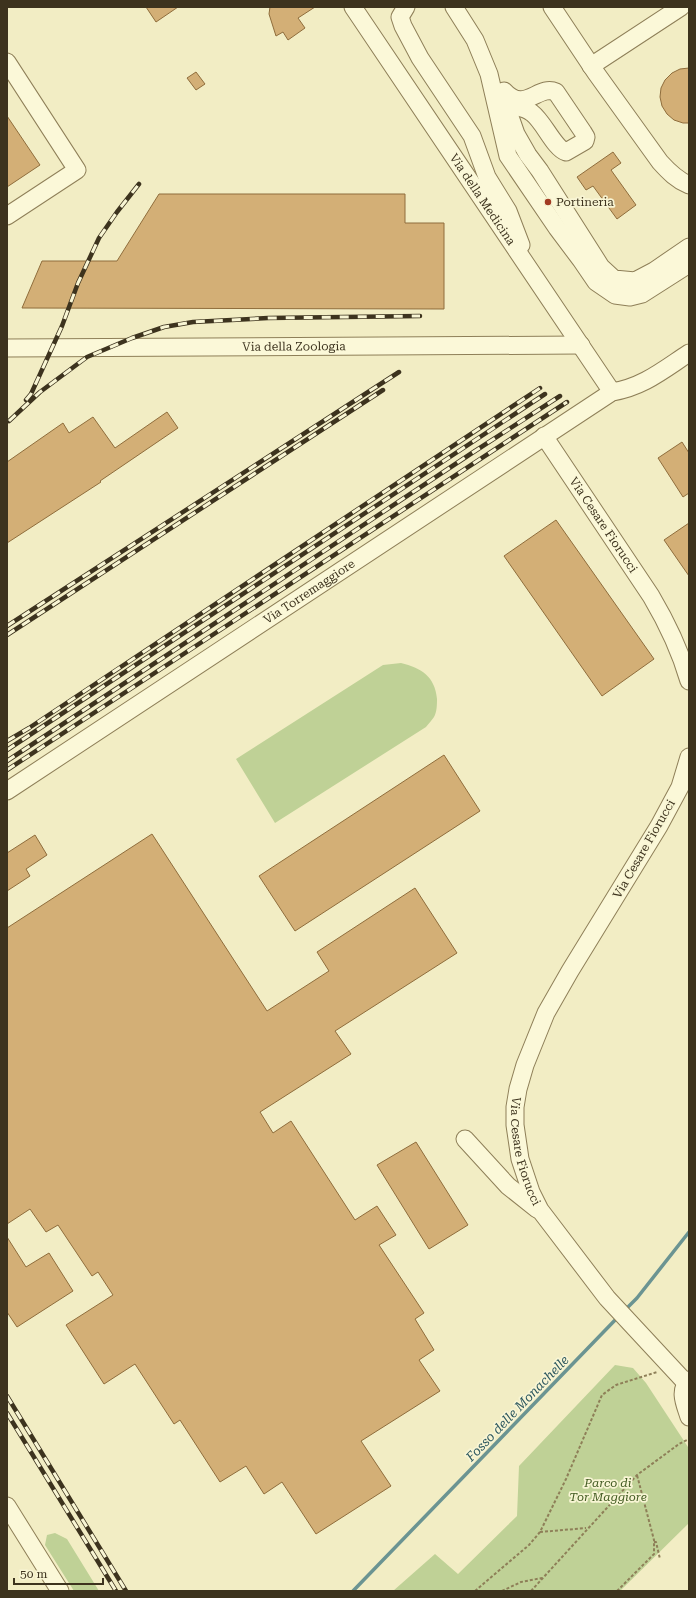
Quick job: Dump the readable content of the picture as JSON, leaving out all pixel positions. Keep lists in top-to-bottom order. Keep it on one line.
{"streets":{"street":["Via della Medicina","Via della Zoologia","Via Cesare Fiorucci","Via Torremaggiore"]},"crossings":[["Via della Medicina","Via della Zoologia"],["Via della Medicina","Via Torremaggiore"],["Via Cesare Fiorucci","Via Torremaggiore"]],"water":["Fosso delle Monachelle"],"parks":["Parco di Tor Maggiore"],"places":["Portineria"],"scale_bar":"50 m"}
